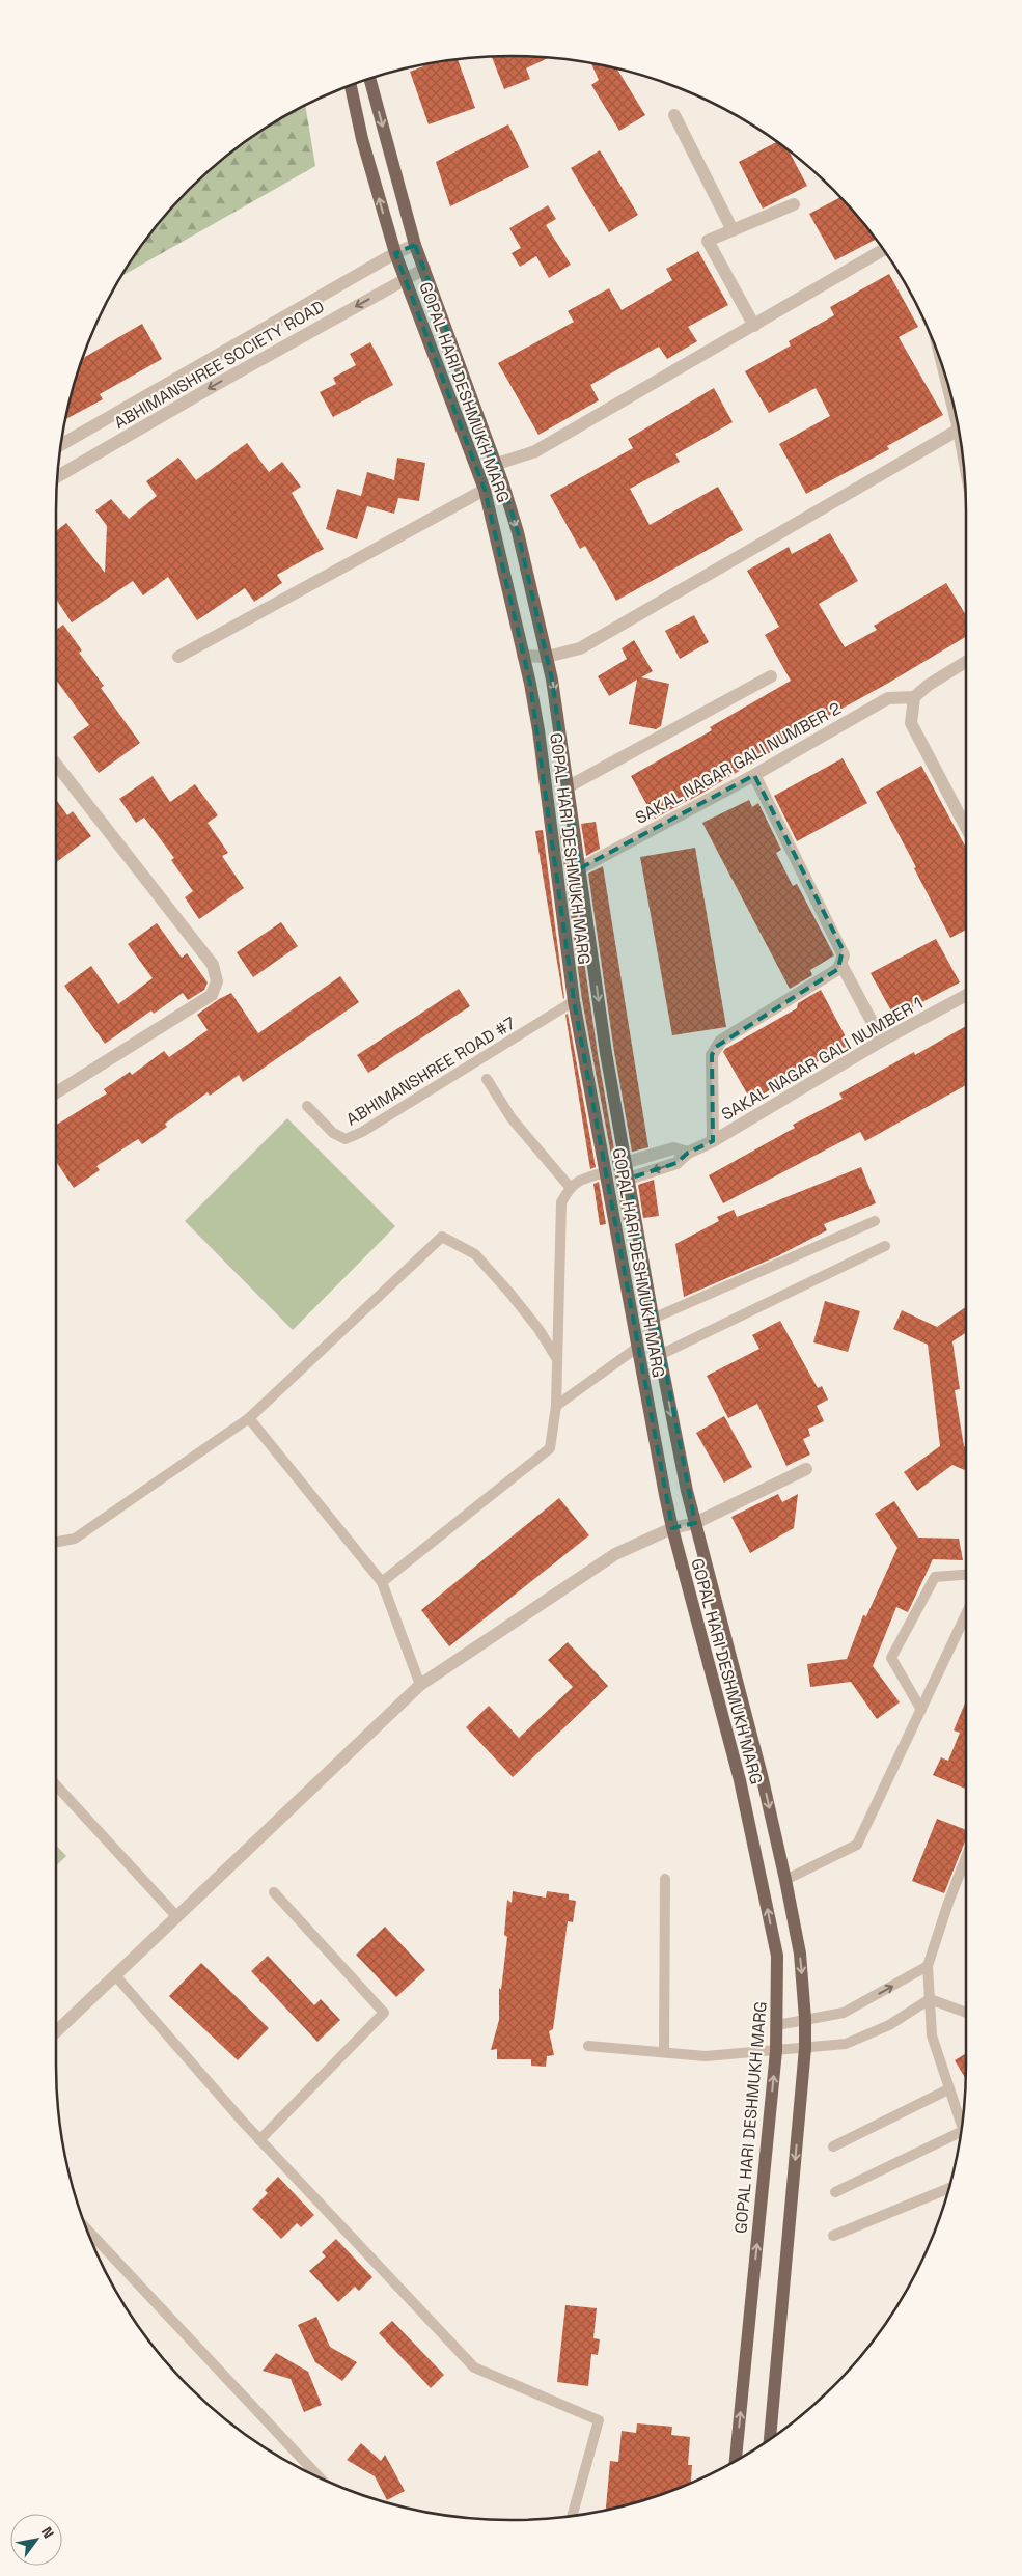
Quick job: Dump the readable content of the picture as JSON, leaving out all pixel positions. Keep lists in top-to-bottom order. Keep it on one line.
{"streets":{"main road":["GOPAL HARI DESHMUKH MARG"],"street":["ABHIMANSHREE SOCIETY ROAD","SAKAL NAGAR GALI NUMBER 2","SAKAL NAGAR GALI NUMBER 1"],"lane":["ABHIMANSHREE ROAD #7"]},"crossings":[["ABHIMANSHREE SOCIETY ROAD","GOPAL HARI DESHMUKH MARG"],["GOPAL HARI DESHMUKH MARG","SAKAL NAGAR GALI NUMBER 2"],["GOPAL HARI DESHMUKH MARG","SAKAL NAGAR GALI NUMBER 1"],["GOPAL HARI DESHMUKH MARG","ABHIMANSHREE ROAD #7"]],"north":"top right"}
